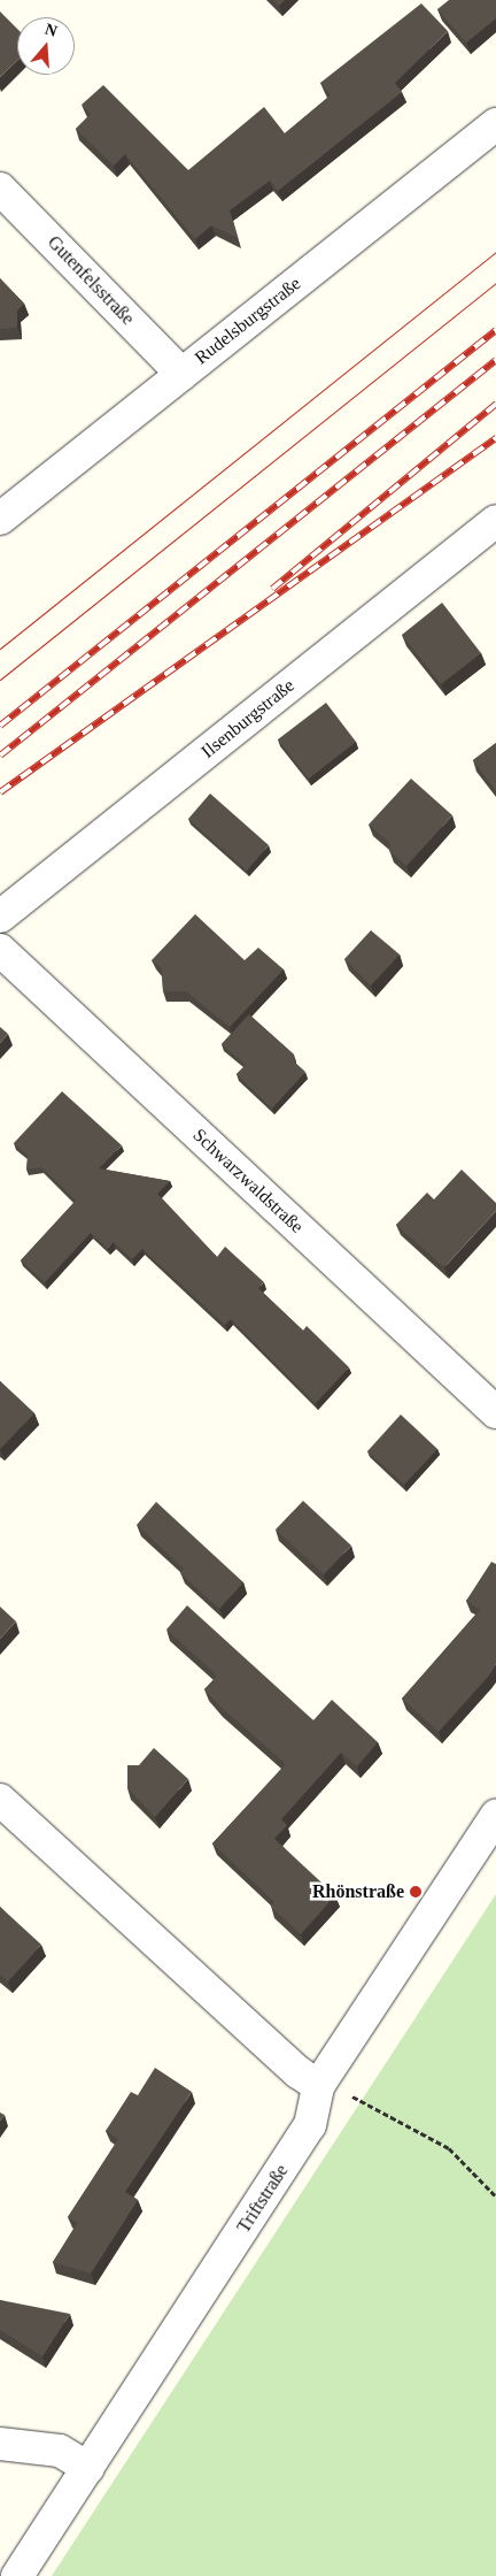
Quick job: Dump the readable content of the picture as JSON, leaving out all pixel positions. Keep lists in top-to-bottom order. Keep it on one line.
{"streets":{"street":["Gutenfelsstraße","Rudelsburgstraße","Ilsenburgstraße","Schwarzwaldstraße","Triftstraße"]},"crossings":[["Gutenfelsstraße","Rudelsburgstraße"]],"places":["Rhönstraße"],"north":"top"}
